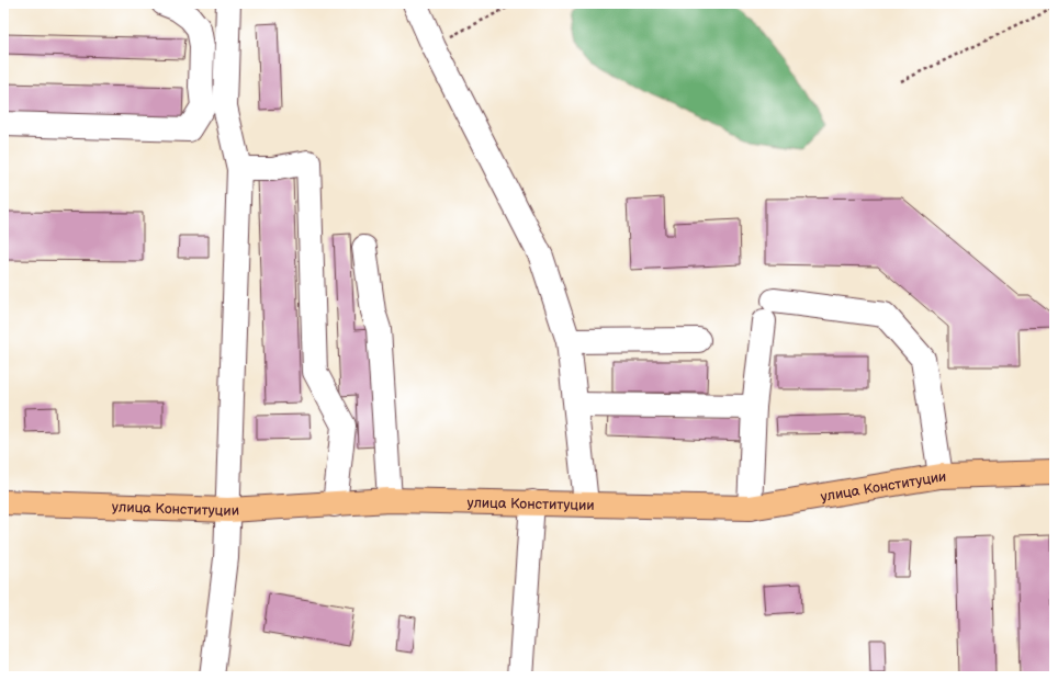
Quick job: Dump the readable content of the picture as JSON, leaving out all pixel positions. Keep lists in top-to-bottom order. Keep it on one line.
{"streets":{"main road":["улица Конституции"]}}
